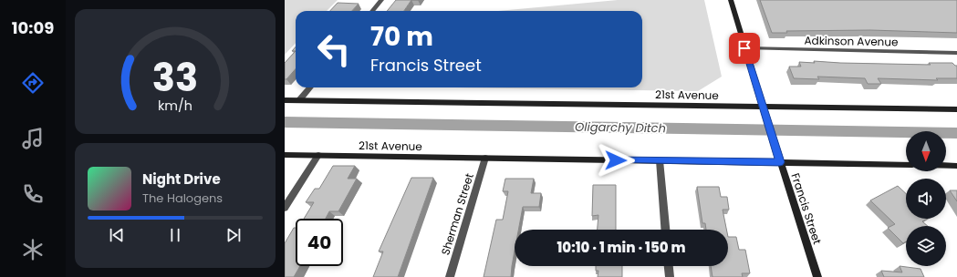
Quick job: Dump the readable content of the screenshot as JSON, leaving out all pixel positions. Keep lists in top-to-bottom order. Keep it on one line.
{"streets":{"street":["Adkinson Avenue","21st Avenue","Francis Street","Sherman Street"]},"crossings":[["Adkinson Avenue","Francis Street"],["21st Avenue","Francis Street"],["21st Avenue","Sherman Street"]],"water":["Oligarchy Ditch"],"north":"bottom","page":{"tabs":"10:09","turn":["70 m","Francis Street"],"song":["Night Drive","The Halogens"],"limit":"40","trip":"10:10 · 1 min · 150 m","gauge":["33","km/h"]}}
